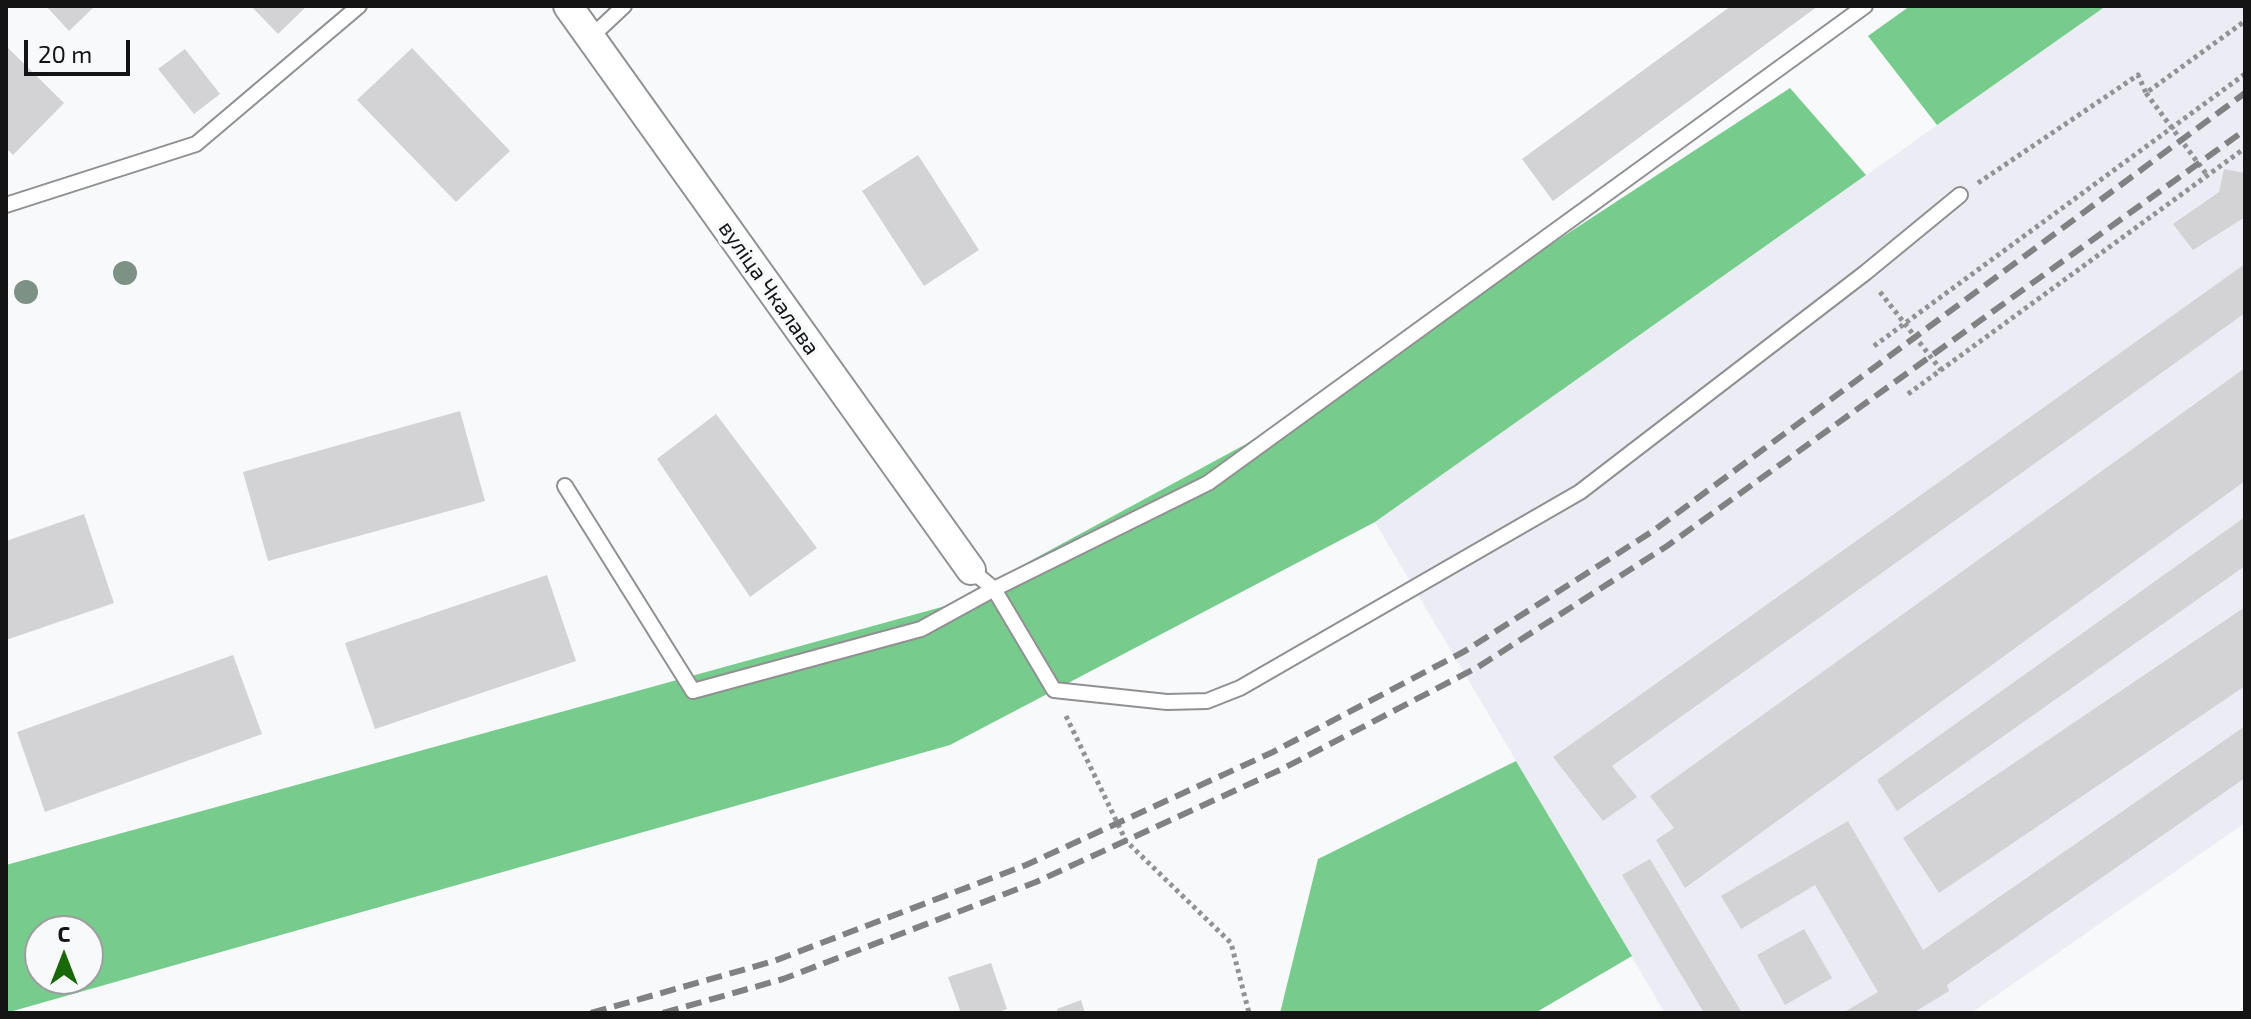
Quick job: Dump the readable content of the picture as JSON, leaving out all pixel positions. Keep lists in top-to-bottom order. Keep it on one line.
{"streets":{"street":["вуліца Чкалава"]},"scale_bar":"20 m","north":"top"}
